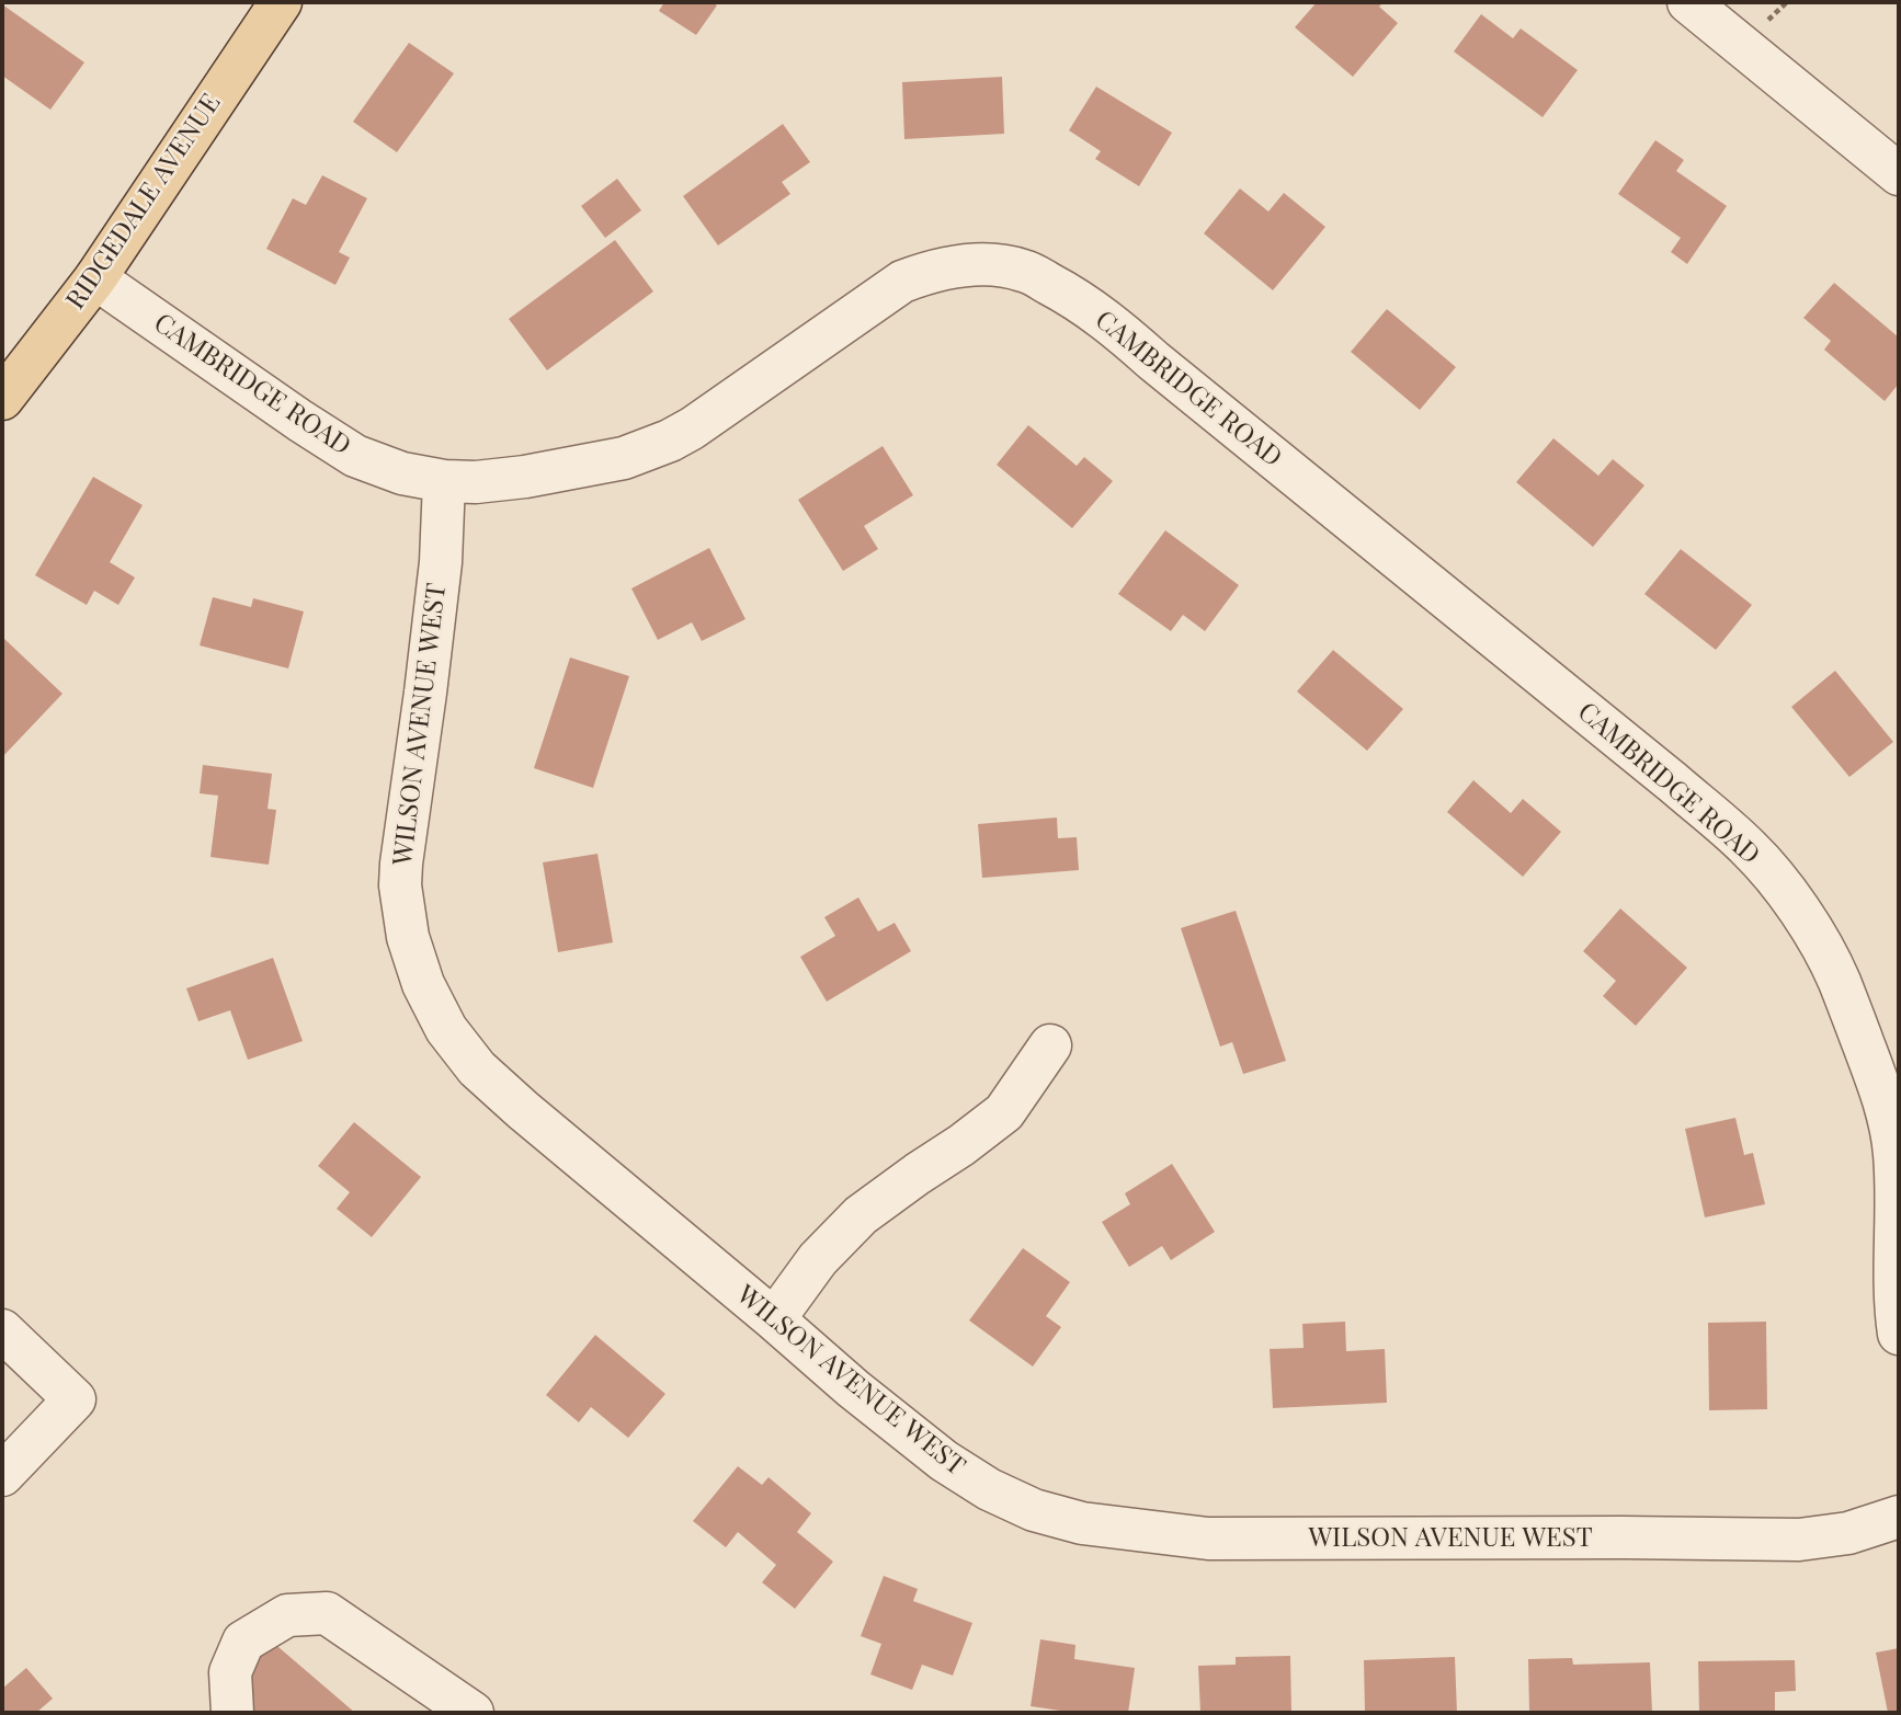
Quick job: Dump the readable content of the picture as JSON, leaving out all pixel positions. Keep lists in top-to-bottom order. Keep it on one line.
{"streets":{"main road":["RIDGEDALE AVENUE"],"street":["CAMBRIDGE ROAD","WILSON AVENUE WEST"]},"crossings":[["RIDGEDALE AVENUE","CAMBRIDGE ROAD"],["CAMBRIDGE ROAD","WILSON AVENUE WEST"]]}
